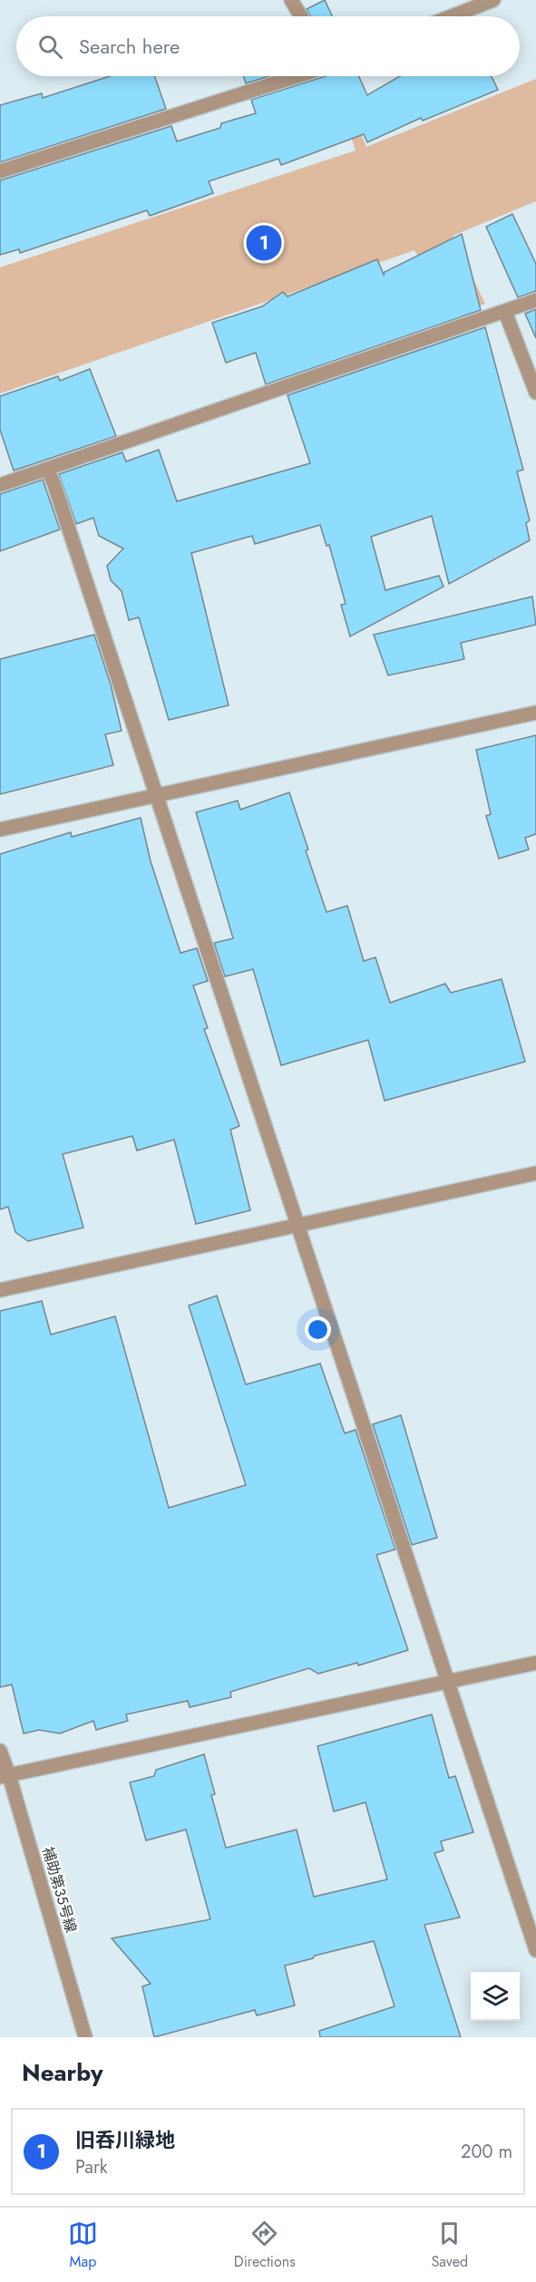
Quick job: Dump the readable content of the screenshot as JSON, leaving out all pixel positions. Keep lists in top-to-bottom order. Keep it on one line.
{"streets":{"street":["補助第35号線"]},"page":{"search":"Search here","pins":"1","heading":"Nearby","list":[{"mark":"1","name":"旧呑川緑地","note":"Park","value":"200 m"}],"nav":["Map","Directions","Saved"]}}
